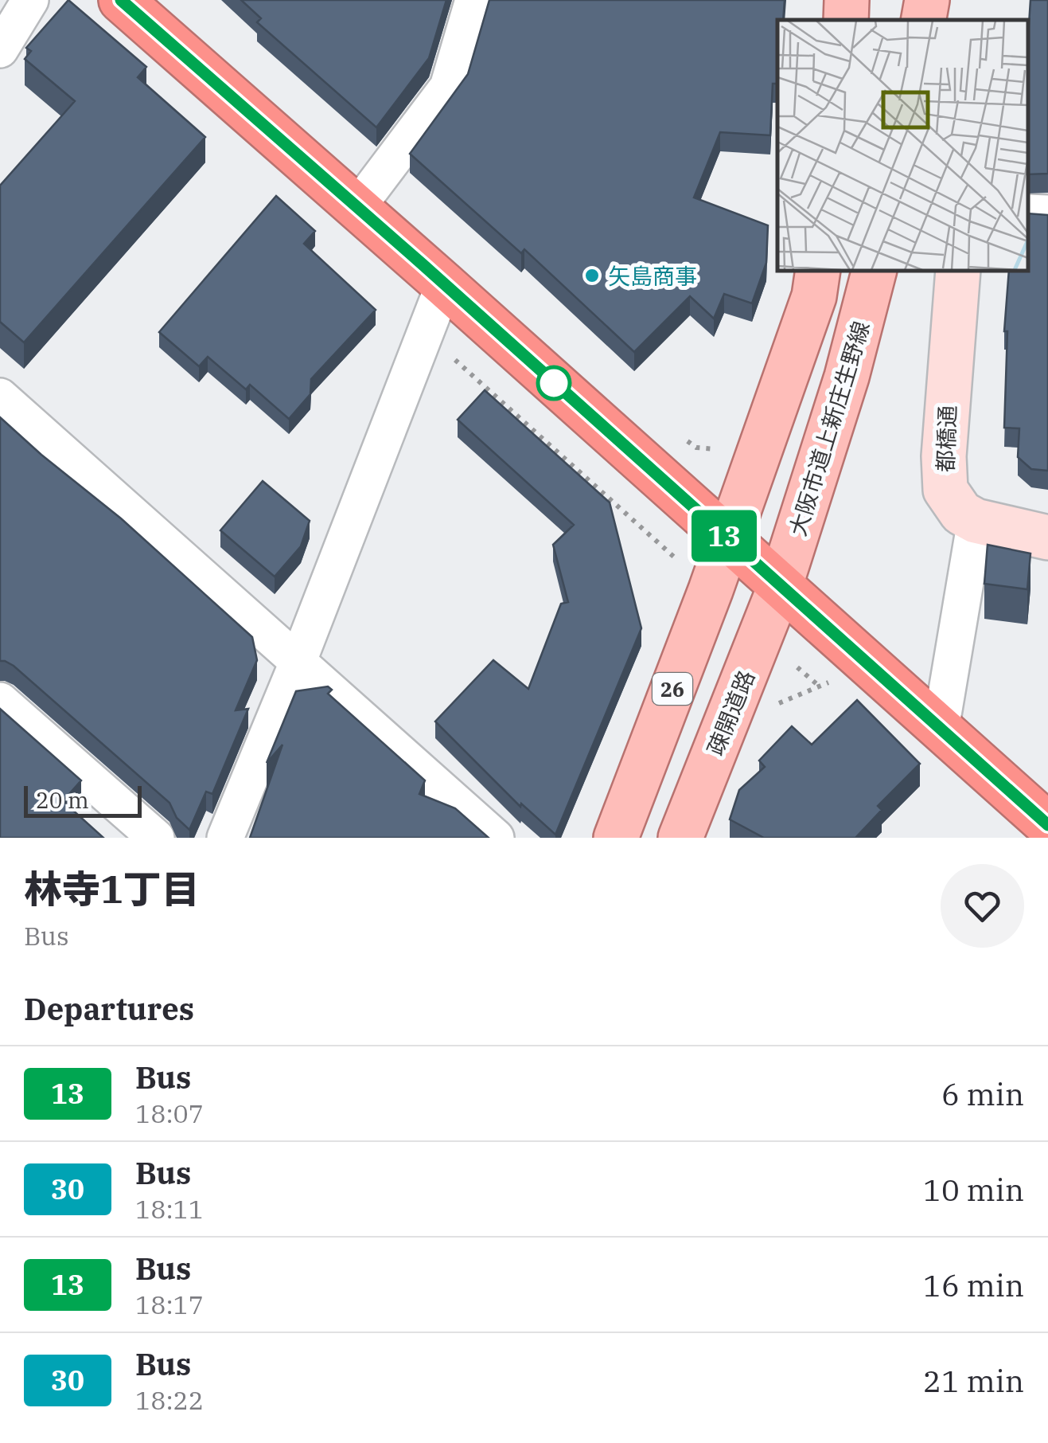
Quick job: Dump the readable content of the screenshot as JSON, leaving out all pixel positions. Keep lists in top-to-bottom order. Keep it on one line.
{"streets":{"main road":["大阪市道上新庄生野線","26","疎開道路"],"street":["都橋通"]},"crossings":[["大阪市道上新庄生野線","疎開道路"]],"places":["矢島商事"],"lines":["bus line 13"],"scale_bar":"20 m","page":{"on_map":"13","scale":"20 m","heading":[["林寺1丁目","Bus"],"Departures"],"list":[{"mark":"13","name":"Bus","note":"18:07","value":"6 min"},{"mark":"30","name":"Bus","note":"18:11","value":"10 min"},{"mark":"13","name":"Bus","note":"18:17","value":"16 min"},{"mark":"30","name":"Bus","note":"18:22","value":"21 min"}]}}
